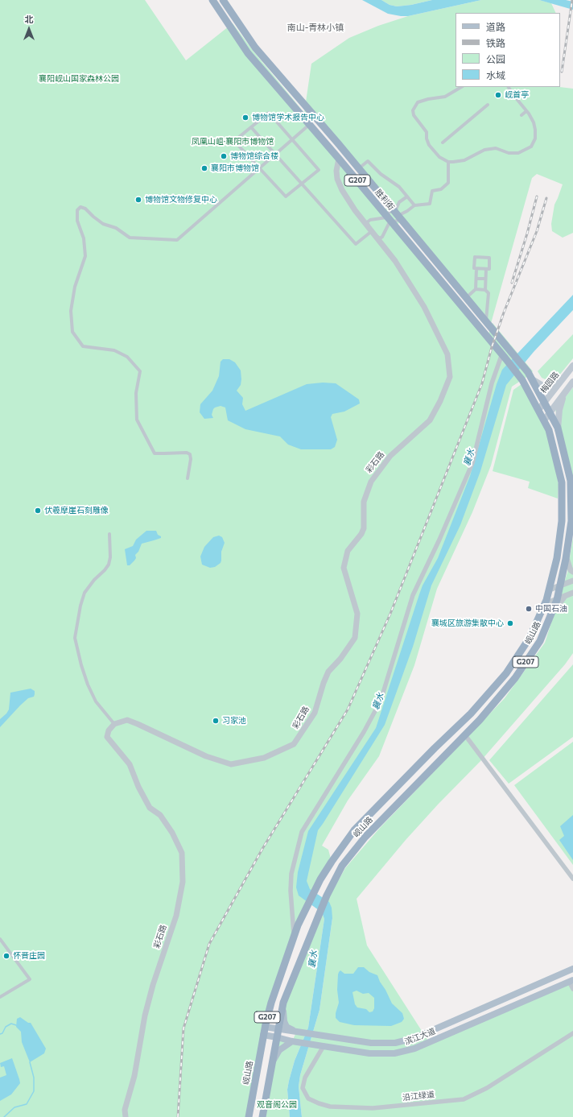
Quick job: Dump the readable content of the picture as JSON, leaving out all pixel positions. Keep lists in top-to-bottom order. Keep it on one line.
{"streets":{"highway":["G207","胜利街","岘山路"],"main road":["梅园路","滨江大道"],"street":["彩石路","沿江绿道"]},"crossings":[["G207","岘山路"],["G207","滨江大道"],["胜利街","彩石路"],["胜利街","岘山路"],["梅园路","岘山路"],["岘山路","滨江大道"],["滨江大道","沿江绿道"]],"districts":["南山-青林小镇"],"water":["襄水"],"parks":["襄阳岘山国家森林公园","凤凰山岨·襄阳市博物馆","观音阁公园"],"places":["岘首亭","博物馆学术报告中心","博物馆综合楼","襄阳市博物馆","博物馆文物修复中心","伏羲摩崖石刻雕像","中国石油","襄城区旅游集散中心","习家池","怀晋庄园"],"legend":["道路","铁路","公园","水域"],"north":"top"}
